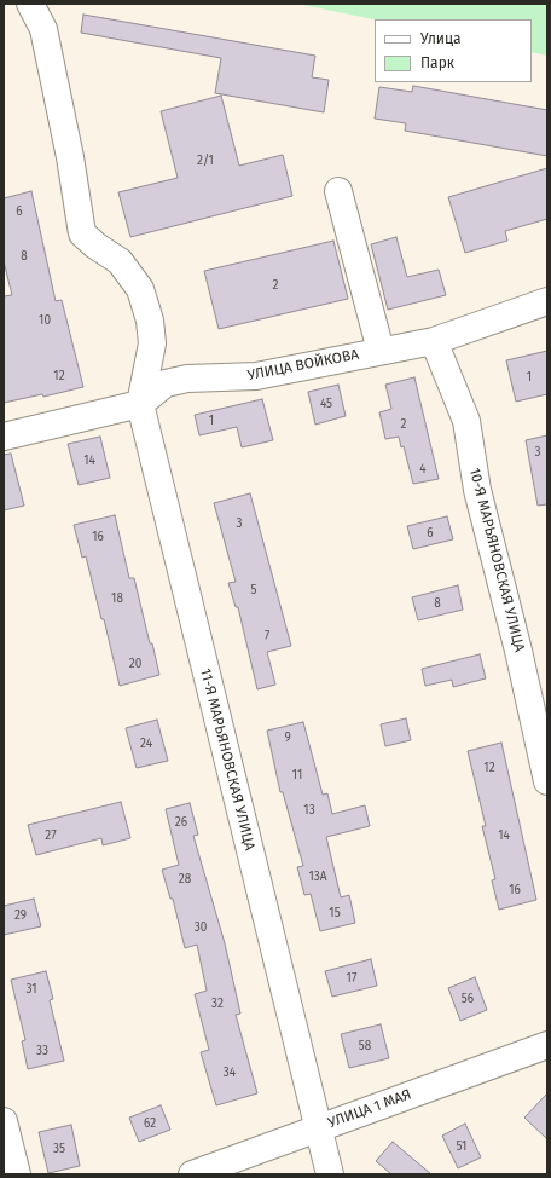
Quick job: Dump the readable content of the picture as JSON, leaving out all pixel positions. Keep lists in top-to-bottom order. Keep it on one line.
{"streets":{"street":["УЛИЦА ВОЙКОВА","10-Я МАРЬЯНОВСКАЯ УЛИЦА","11-Я МАРЬЯНОВСКАЯ УЛИЦА","УЛИЦА 1 МАЯ"]},"crossings":[["УЛИЦА ВОЙКОВА","10-Я МАРЬЯНОВСКАЯ УЛИЦА"],["УЛИЦА ВОЙКОВА","11-Я МАРЬЯНОВСКАЯ УЛИЦА"],["11-Я МАРЬЯНОВСКАЯ УЛИЦА","УЛИЦА 1 МАЯ"]],"house_numbers":["2/1","6","8","2","10","12","1","45","1","2","3","14","4","3","6","16","5","18","8","7","20","9","24","12","11","13","26","27","14","13А","28","16","15","29","30","17","31","56","32","58","33","34","62","51","35"],"legend":["Улица","Парк"]}
